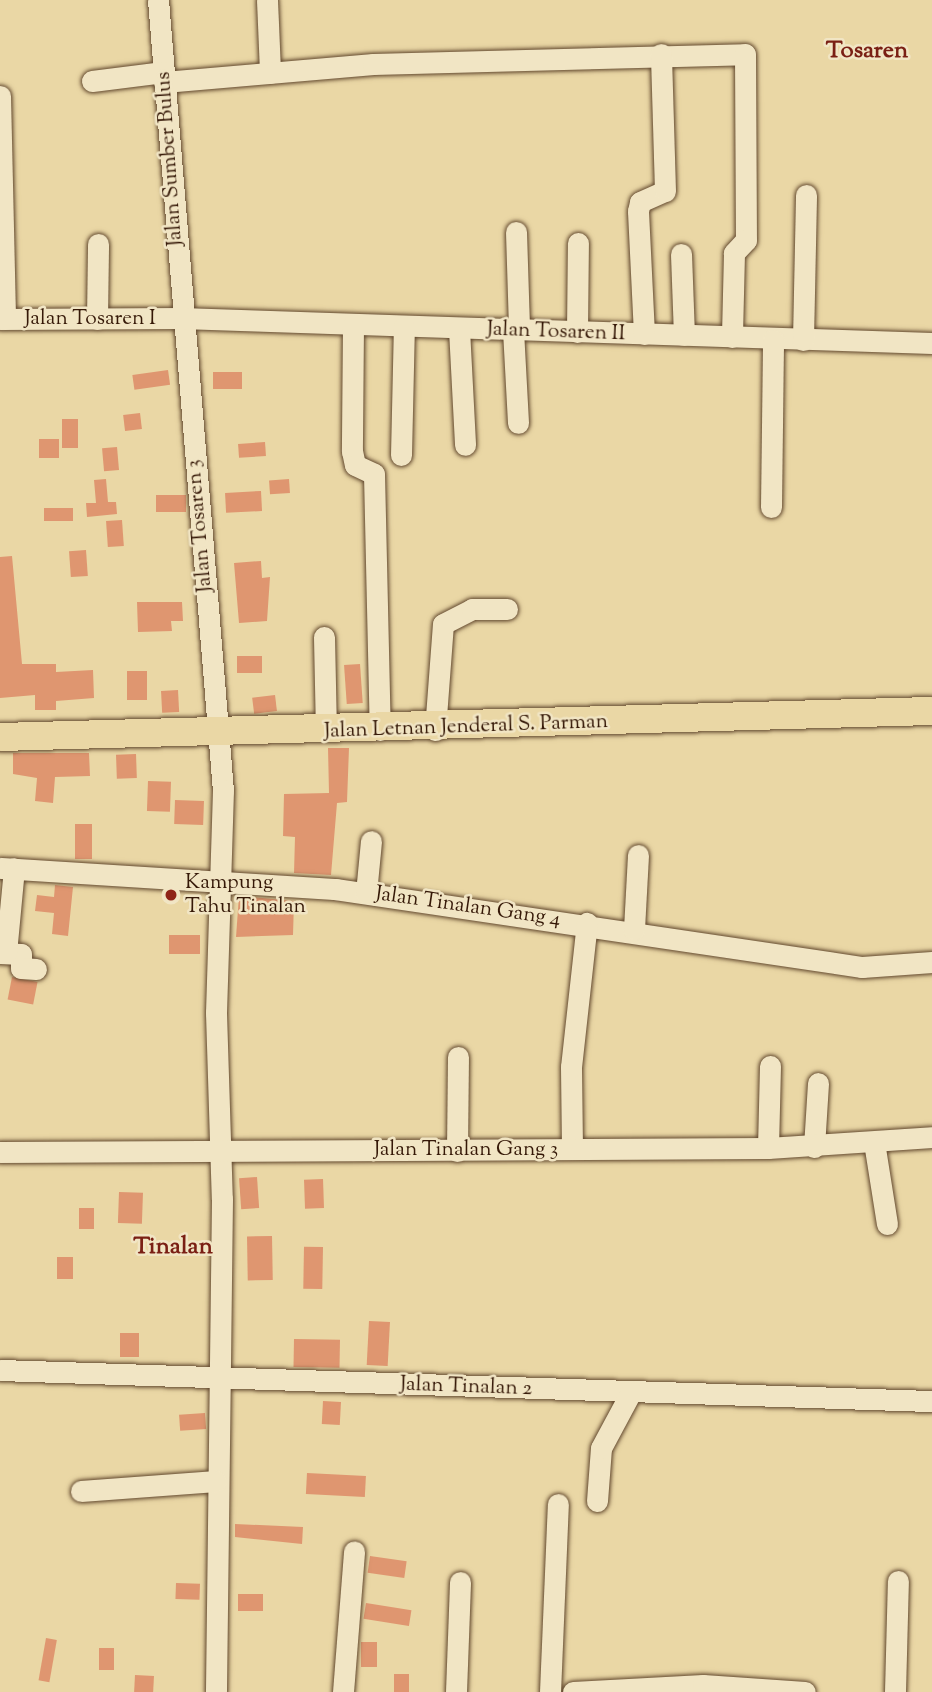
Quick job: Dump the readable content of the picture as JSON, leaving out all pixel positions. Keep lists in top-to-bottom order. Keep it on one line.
{"streets":{"main road":["Jalan Letnan Jenderal S. Parman"],"street":["Jalan Sumber Bulus","Jalan Tosaren I","Jalan Tosaren II","Jalan Tosaren 3","Jalan Tinalan Gang 4","Jalan Tinalan Gang 3","Jalan Tinalan 2"]},"crossings":[["Jalan Sumber Bulus","Jalan Tosaren I"],["Jalan Sumber Bulus","Jalan Tosaren II"],["Jalan Sumber Bulus","Jalan Tosaren 3"],["Jalan Tosaren I","Jalan Tosaren II"],["Jalan Tosaren I","Jalan Tosaren 3"],["Jalan Tosaren II","Jalan Tosaren 3"],["Jalan Tosaren 3","Jalan Letnan Jenderal S. Parman"],["Jalan Tosaren 3","Jalan Tinalan Gang 4"],["Jalan Tosaren 3","Jalan Tinalan Gang 3"],["Jalan Tosaren 3","Jalan Tinalan 2"]],"districts":["Tosaren","Tinalan"],"places":["Kampung Tahu Tinalan"]}
